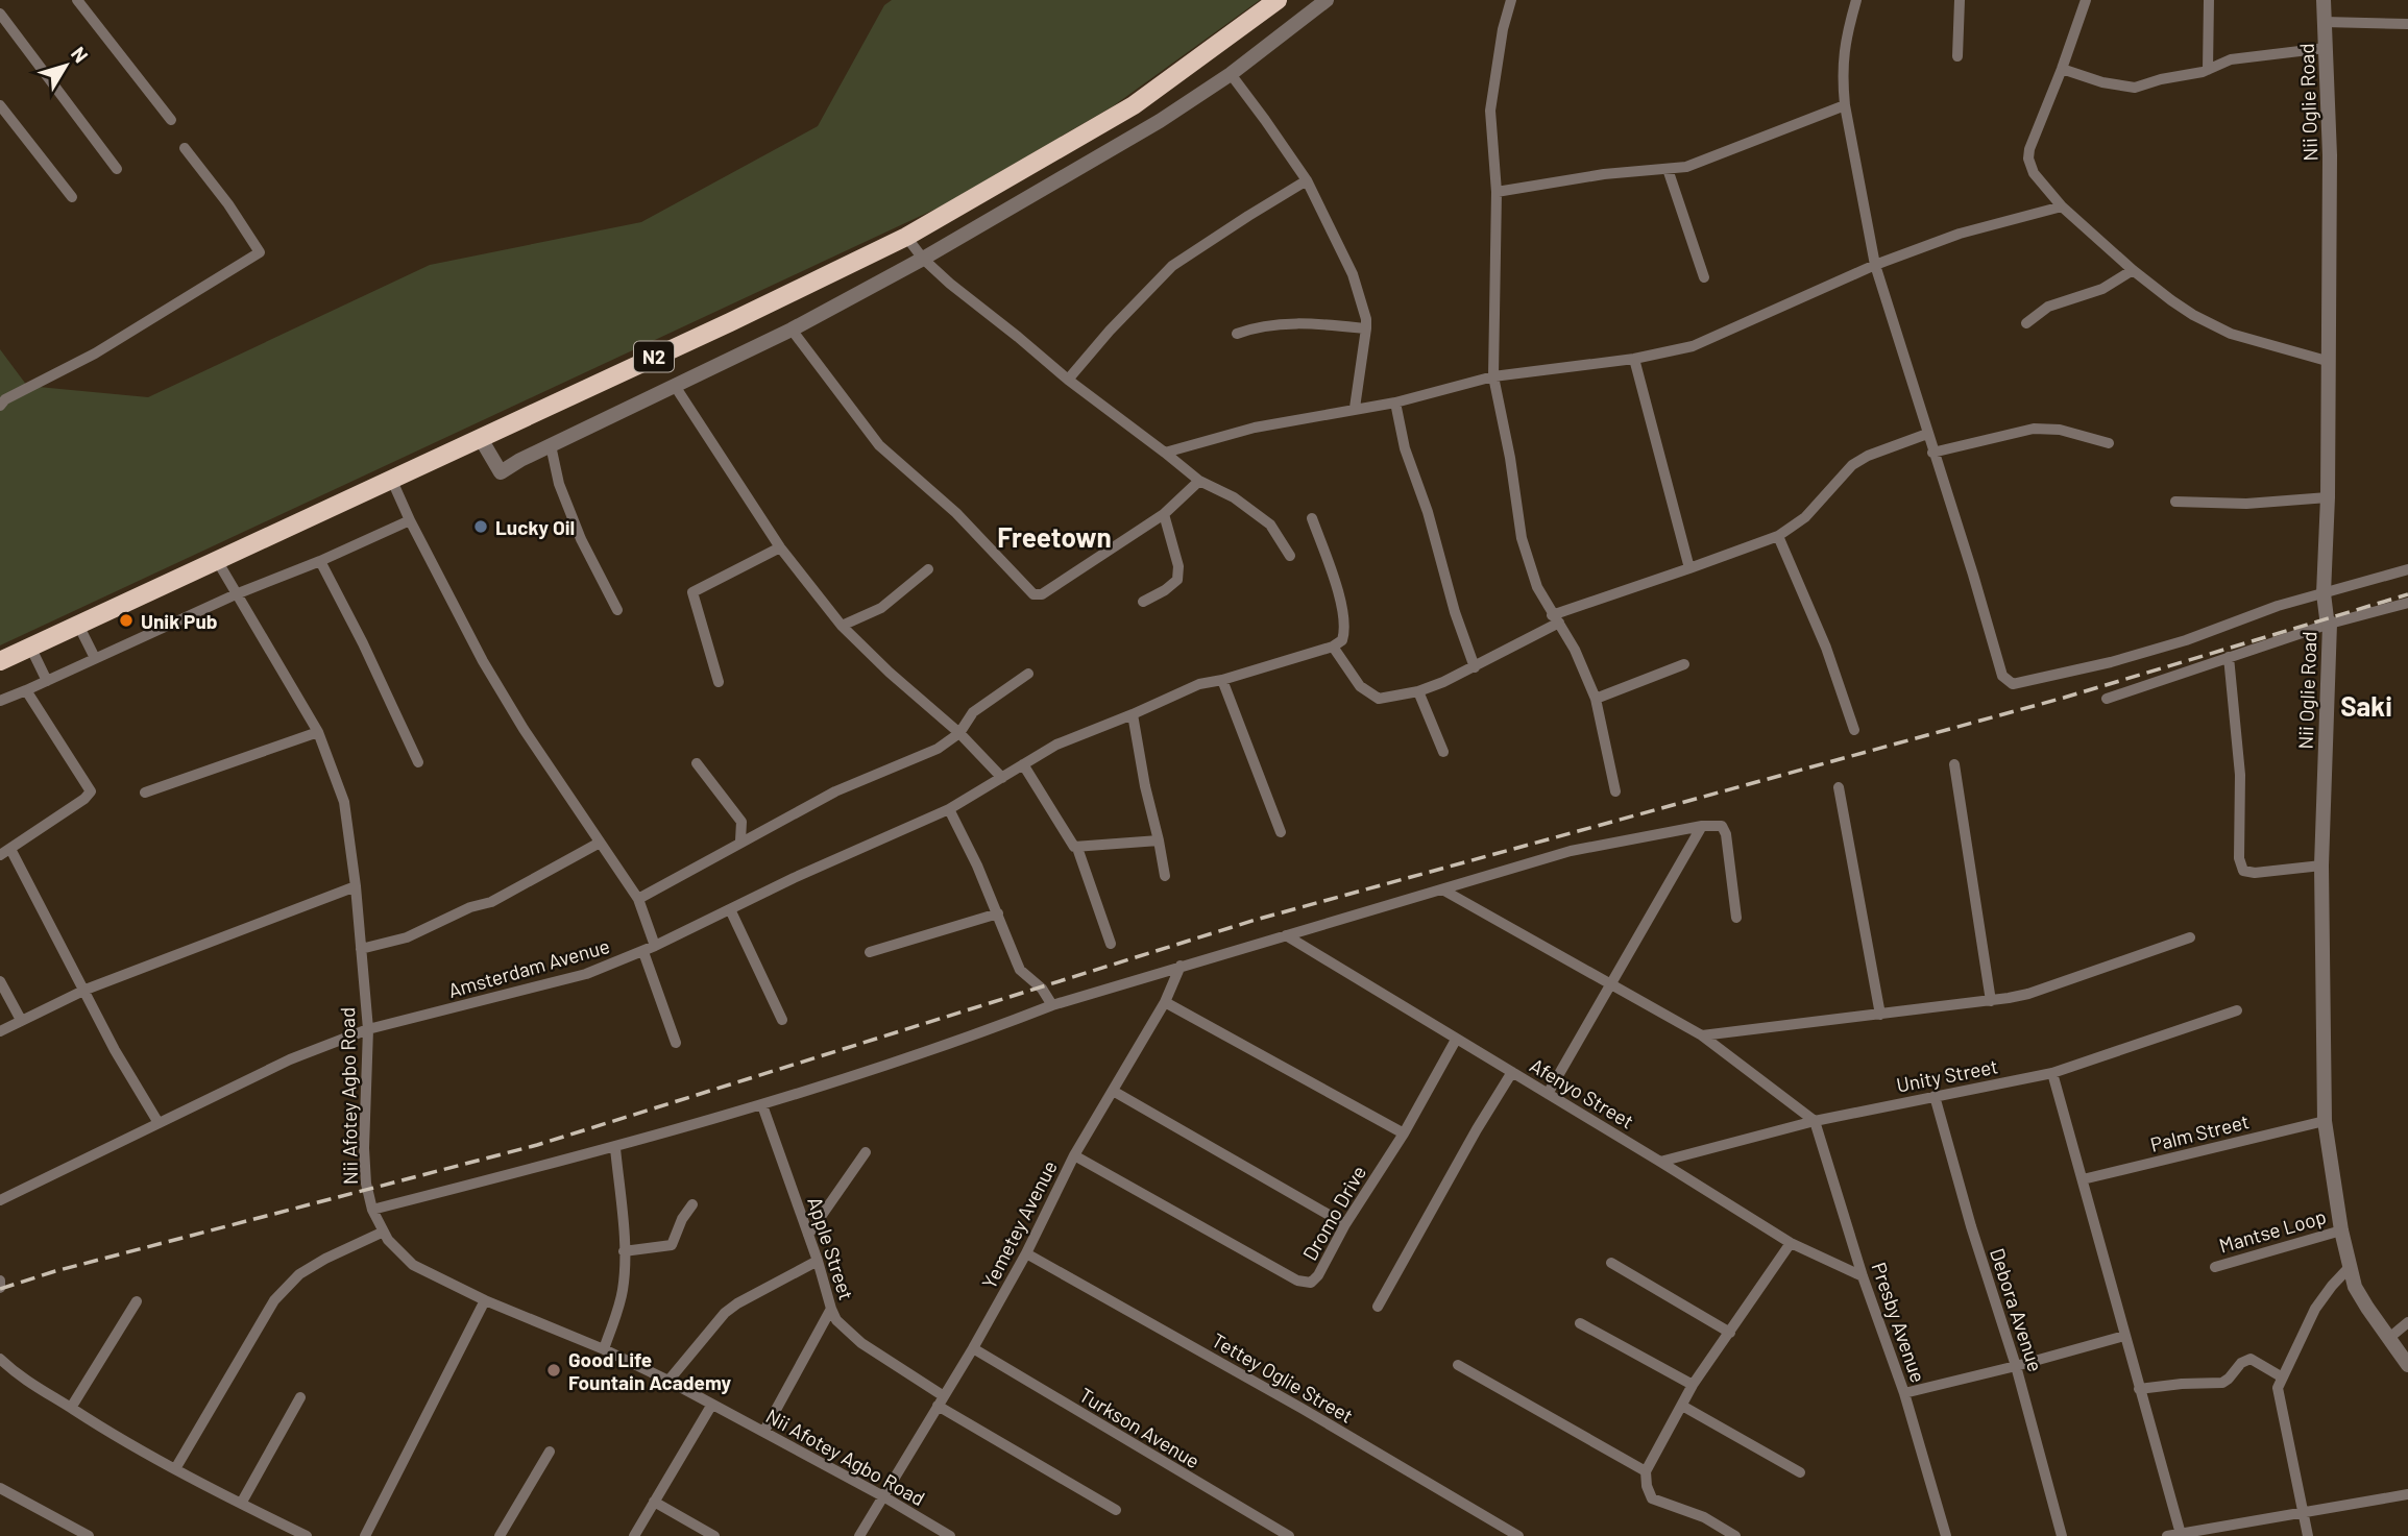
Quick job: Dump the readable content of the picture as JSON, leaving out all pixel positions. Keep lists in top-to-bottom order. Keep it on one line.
{"streets":{"highway":["N2"],"street":["Nii Oglie Road","Amsterdam Avenue","Unity Street","Afenyo Street","Nii Afotey Agbo Road","Palm Street","Dromo Drive","Yemetey Avenue","Mantse Loop","Apple Street","Debora Avenue","Presby Avenue","Tettey Oglie Street","Turkson Avenue"]},"crossings":[["Nii Oglie Road","Palm Street"],["Nii Oglie Road","Mantse Loop"],["N2","Nii Afotey Agbo Road"],["Amsterdam Avenue","Nii Afotey Agbo Road"],["Unity Street","Afenyo Street"],["Unity Street","Debora Avenue"],["Unity Street","Presby Avenue"],["Afenyo Street","Dromo Drive"],["Afenyo Street","Presby Avenue"],["Nii Afotey Agbo Road","Yemetey Avenue"],["Dromo Drive","Yemetey Avenue"],["Yemetey Avenue","Apple Street"],["Yemetey Avenue","Tettey Oglie Street"],["Yemetey Avenue","Turkson Avenue"]],"districts":["Freetown","Saki"],"places":["Lucky Oil","Unik Pub","Good Life Fountain Academy"],"north":"top right"}
